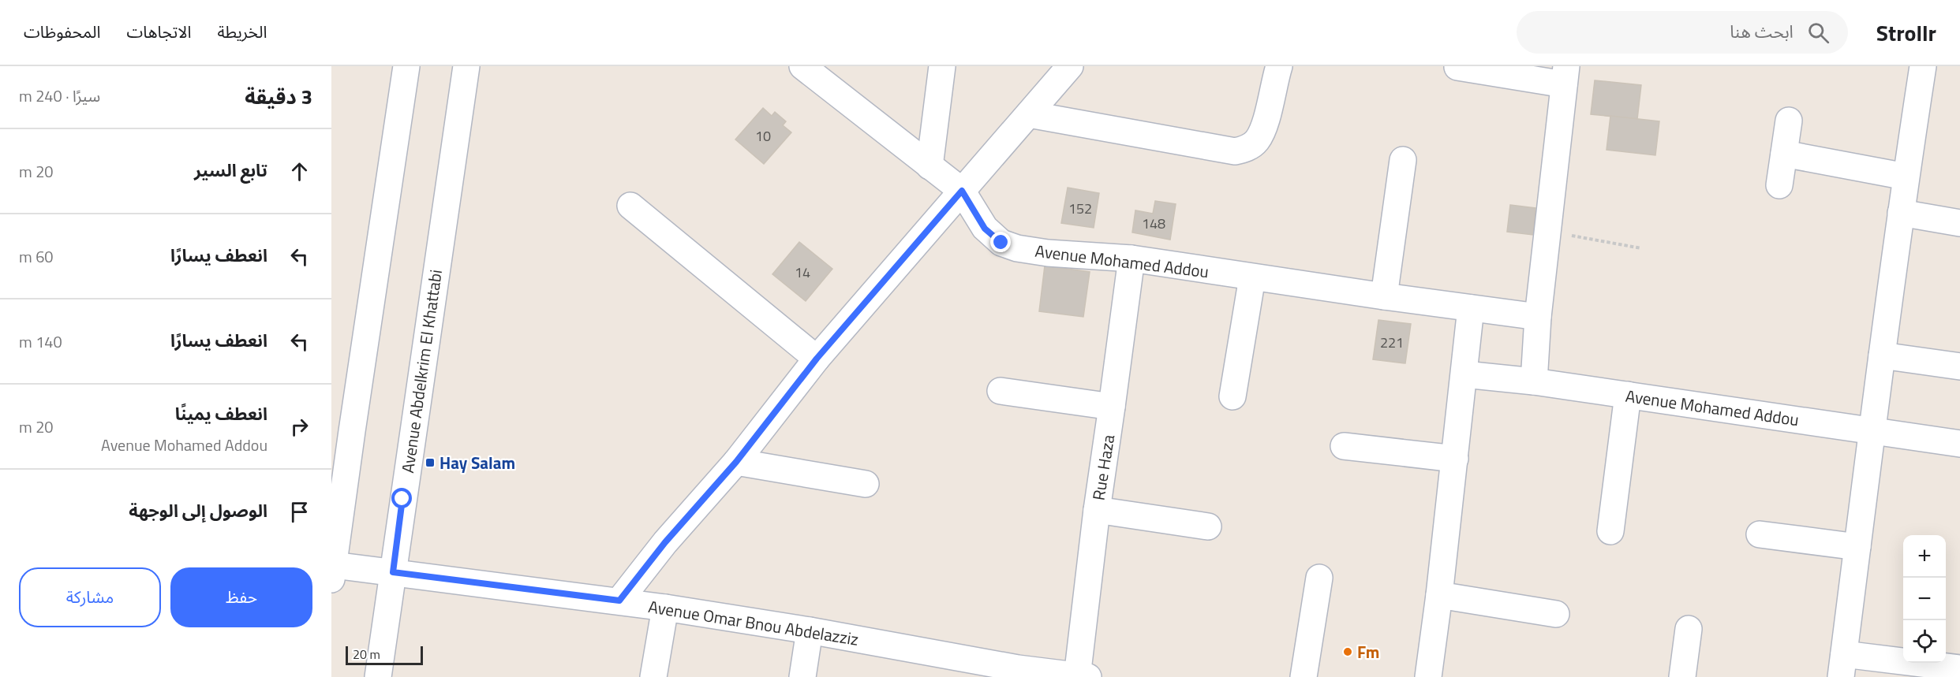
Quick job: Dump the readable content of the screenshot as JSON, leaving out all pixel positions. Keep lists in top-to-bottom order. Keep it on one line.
{"streets":{"street":["Avenue Mohamed Addou","Avenue Abdelkrim El Khattabi","Rue Haza","Avenue Omar Bnou Abdelazziz"]},"crossings":[["Avenue Mohamed Addou","Rue Haza"],["Avenue Abdelkrim El Khattabi","Avenue Omar Bnou Abdelazziz"],["Rue Haza","Avenue Omar Bnou Abdelazziz"]],"places":{"transit":["Hay Salam"],"other":["Fm"]},"house_numbers":["10","152","148","14","221"],"scale_bar":"20 m","page":{"header":"Strollr","search":"ابحث هنا","nav":["الخريطة","الاتجاهات","المحفوظات"],"heading":["3 دقيقة","سيرًا · 240 m"],"list":[["تابع السير","20 m"],["انعطف يسارًا","60 m"],["انعطف يسارًا","140 m"],["انعطف يمينًا","Avenue Mohamed Addou","20 m"],"الوصول إلى الوجهة"],"map_buttons":["+","−"],"buttons":["حفظ","مشاركة"],"scale":"20 m"}}
